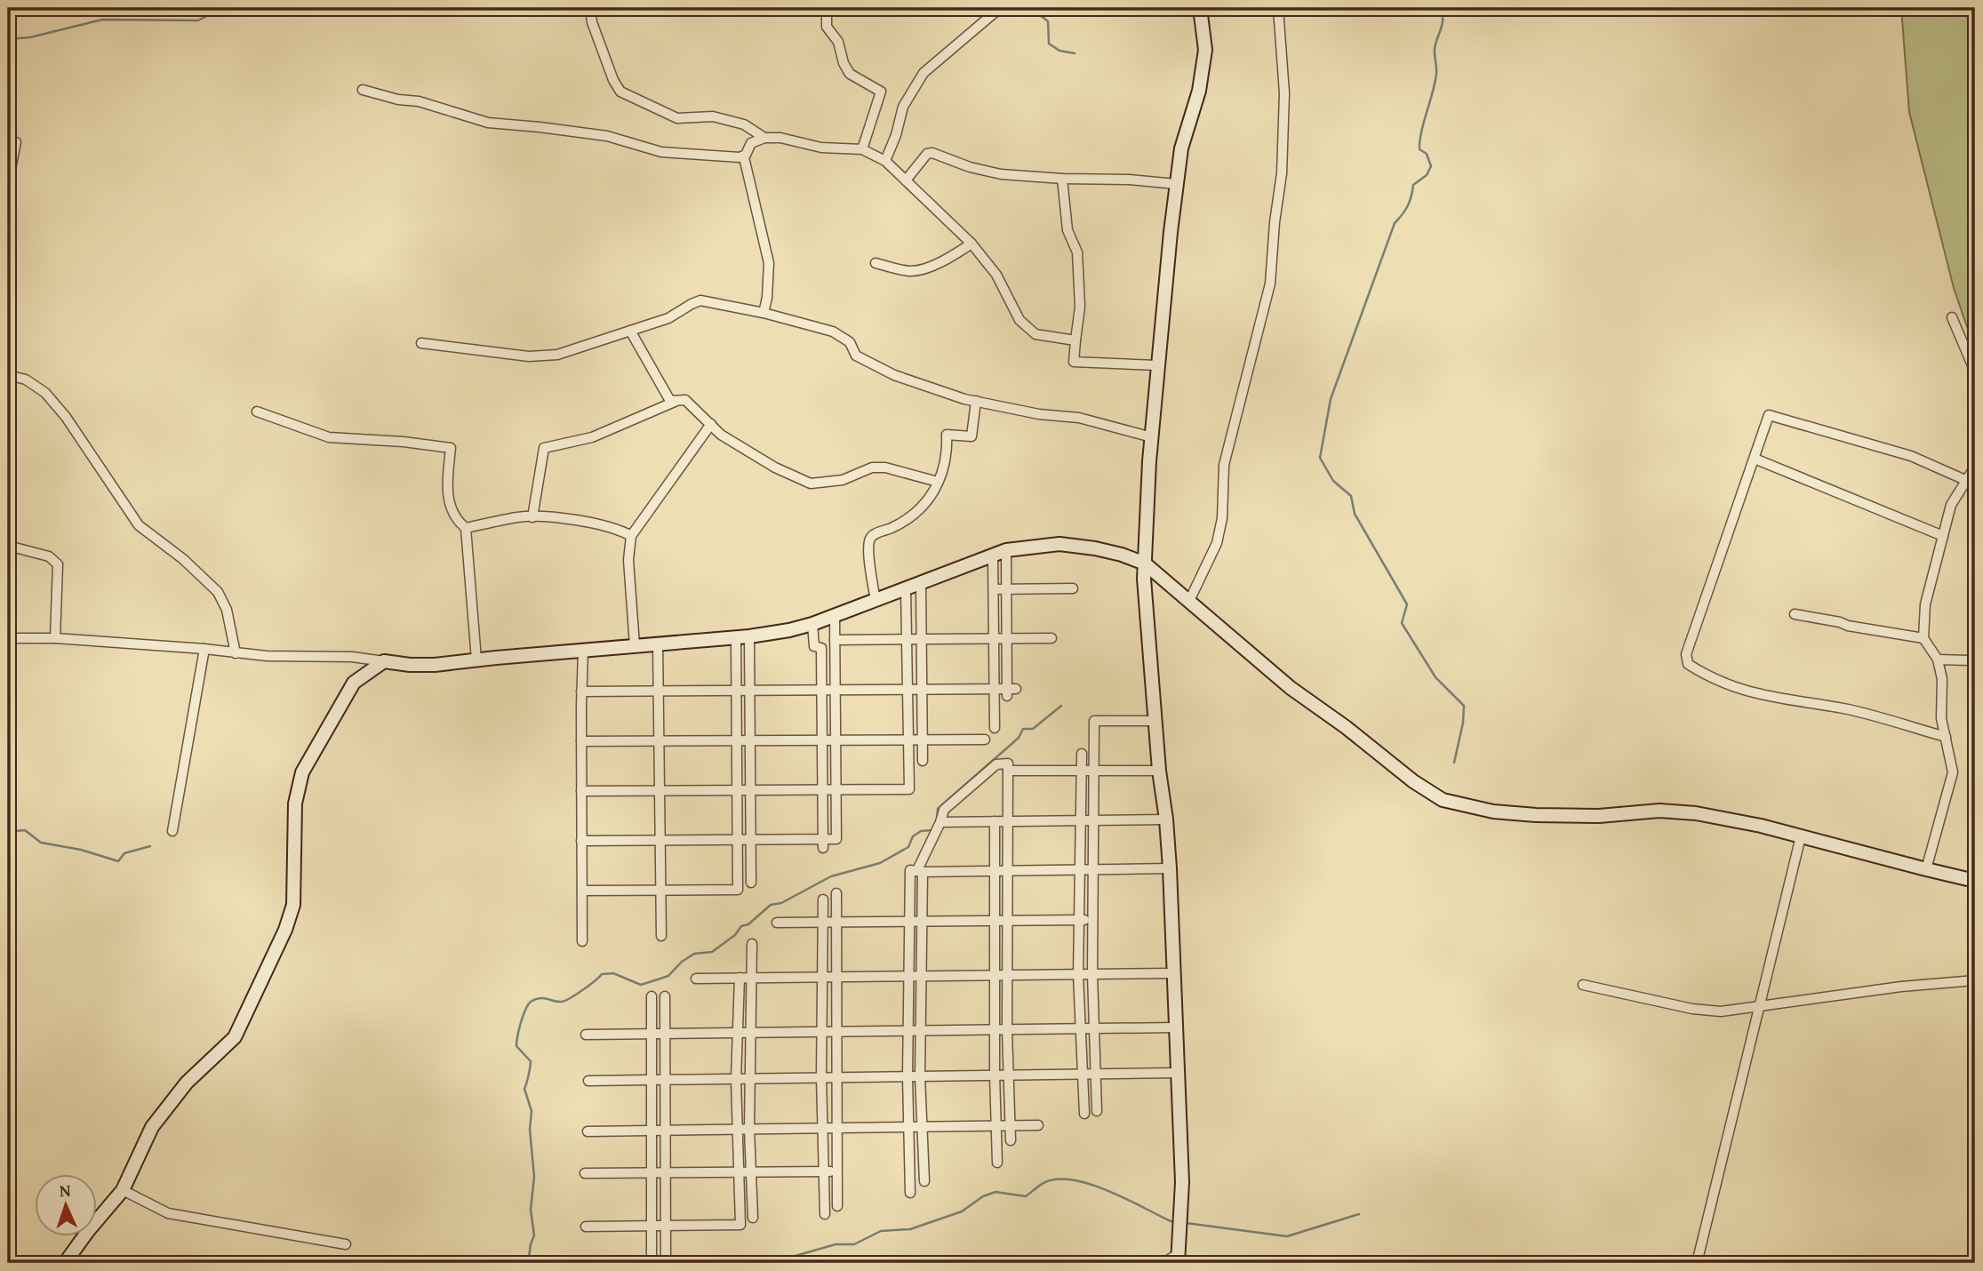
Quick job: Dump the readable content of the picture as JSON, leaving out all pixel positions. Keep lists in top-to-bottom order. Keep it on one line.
{"north":"top"}
